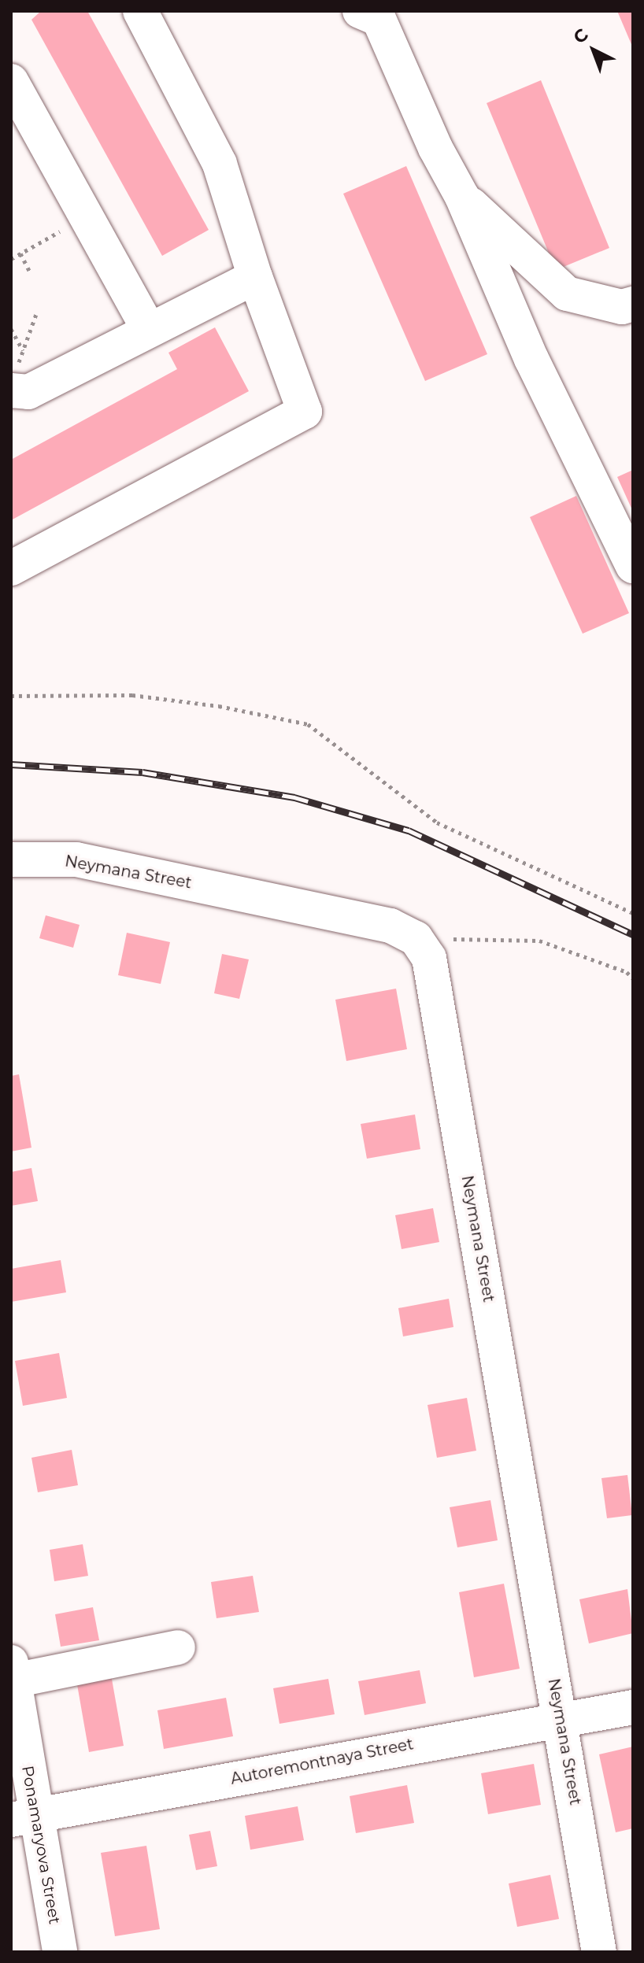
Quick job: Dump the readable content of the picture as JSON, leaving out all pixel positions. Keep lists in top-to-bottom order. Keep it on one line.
{"streets":{"street":["Neymana Street","Autoremontnaya Street","Ponamaryova Street"]},"crossings":[["Neymana Street","Autoremontnaya Street"],["Autoremontnaya Street","Ponamaryova Street"]],"north":"top left"}
